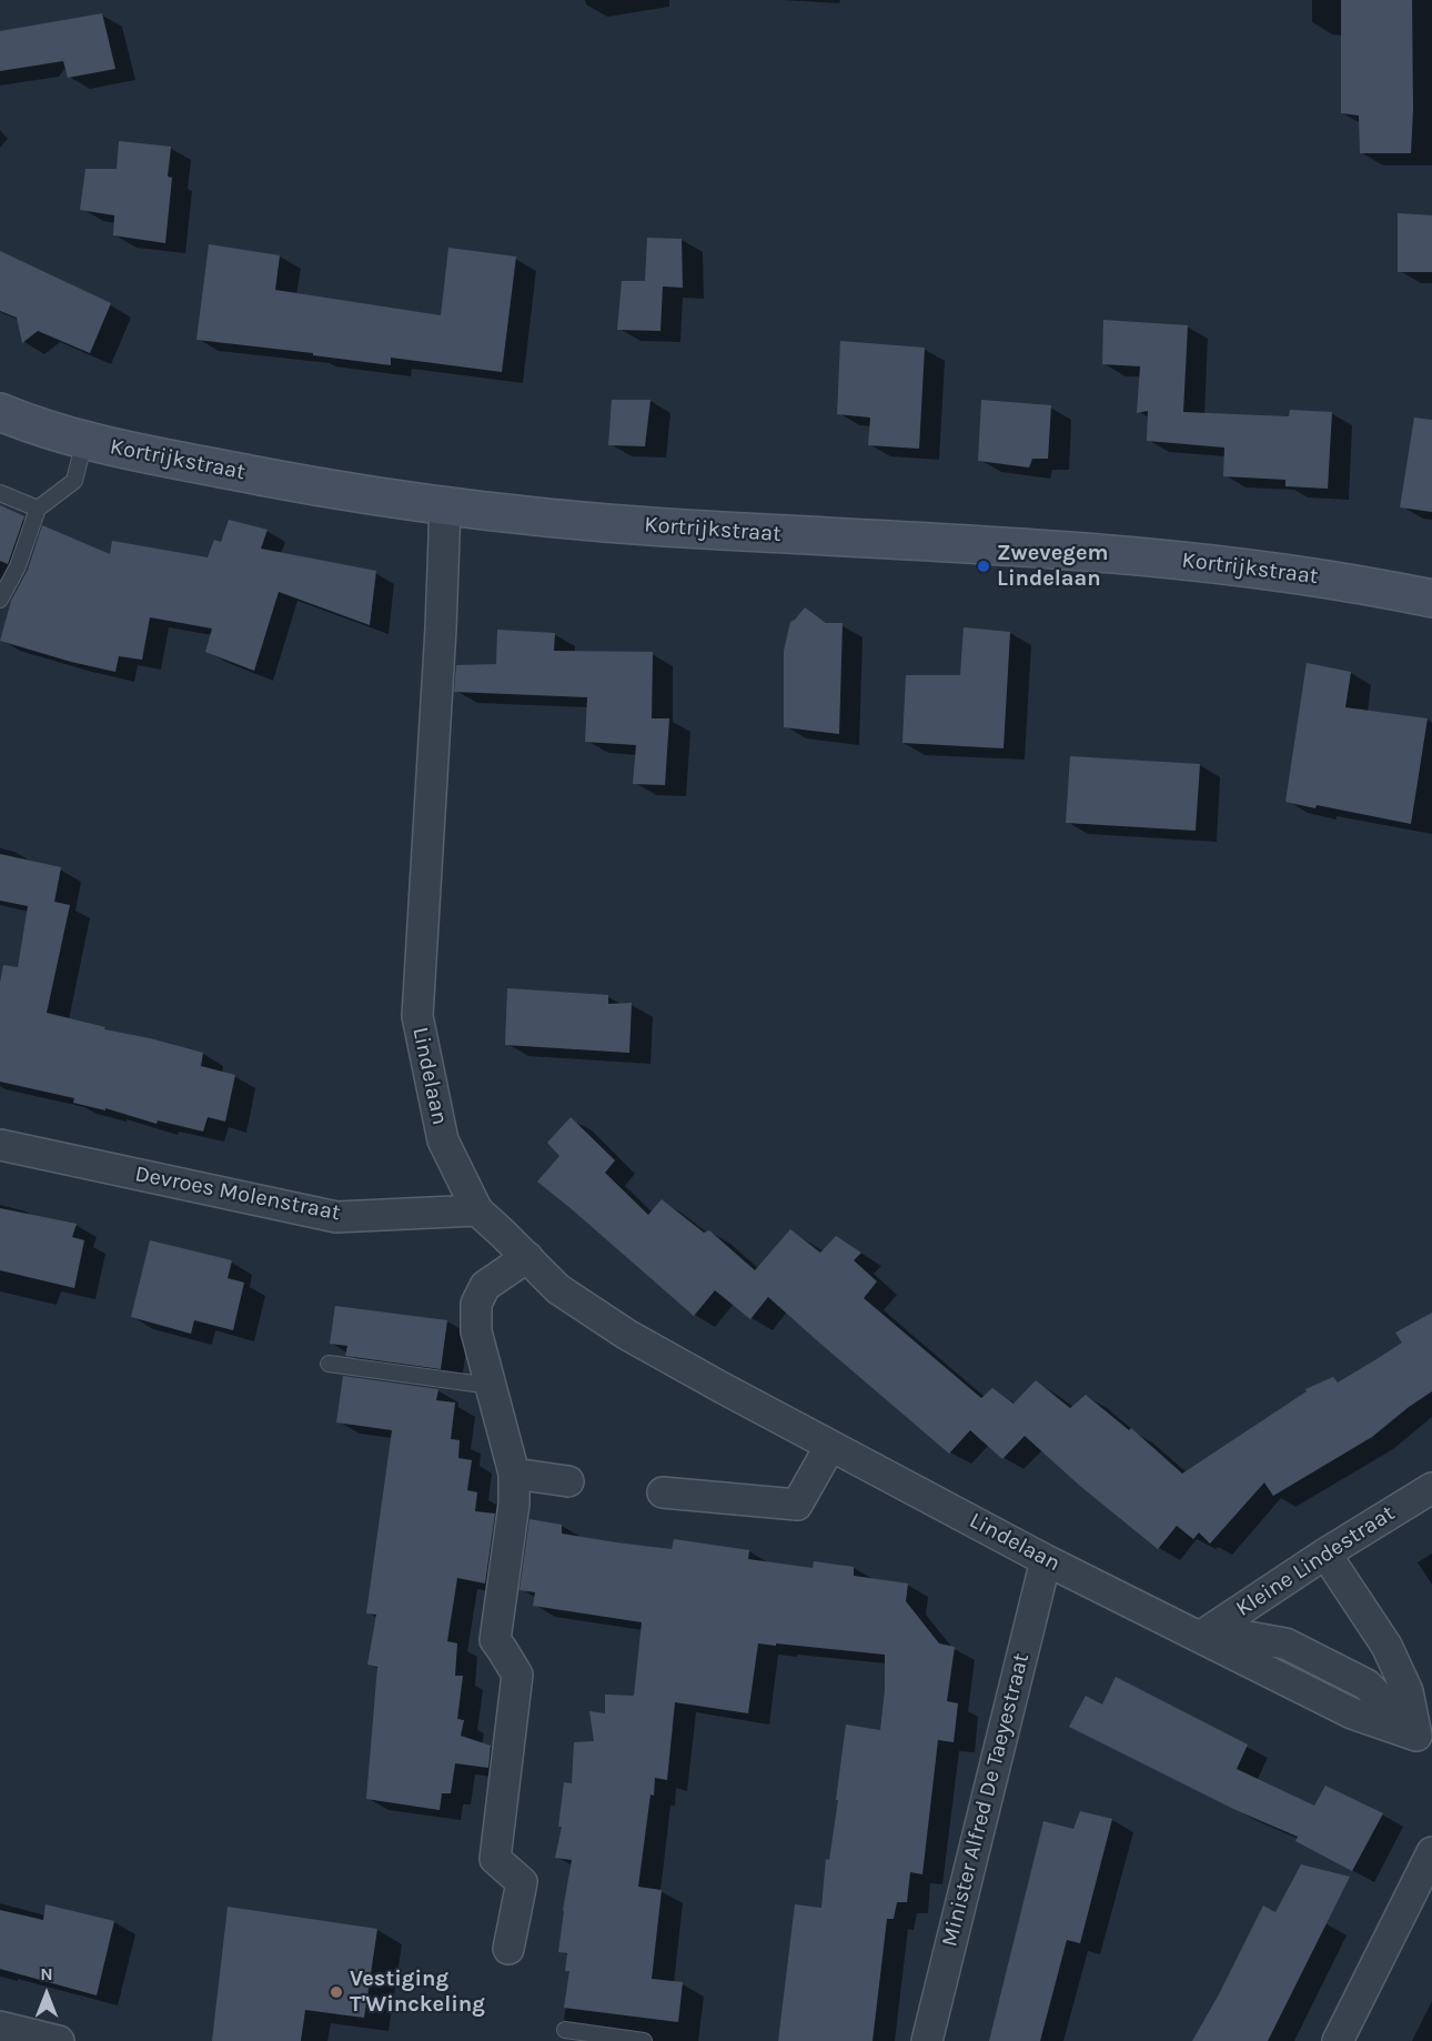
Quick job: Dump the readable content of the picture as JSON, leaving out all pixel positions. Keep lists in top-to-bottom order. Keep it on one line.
{"streets":{"main road":["Kortrijkstraat"],"street":["Lindelaan","Devroes Molenstraat","Kleine Lindestraat","Minister Alfred De Taeyestraat"]},"crossings":[["Kortrijkstraat","Lindelaan"],["Lindelaan","Devroes Molenstraat"],["Lindelaan","Kleine Lindestraat"],["Lindelaan","Minister Alfred De Taeyestraat"]],"places":["Zwevegem Lindelaan","Vestiging T'Winckeling"],"north":"top"}
